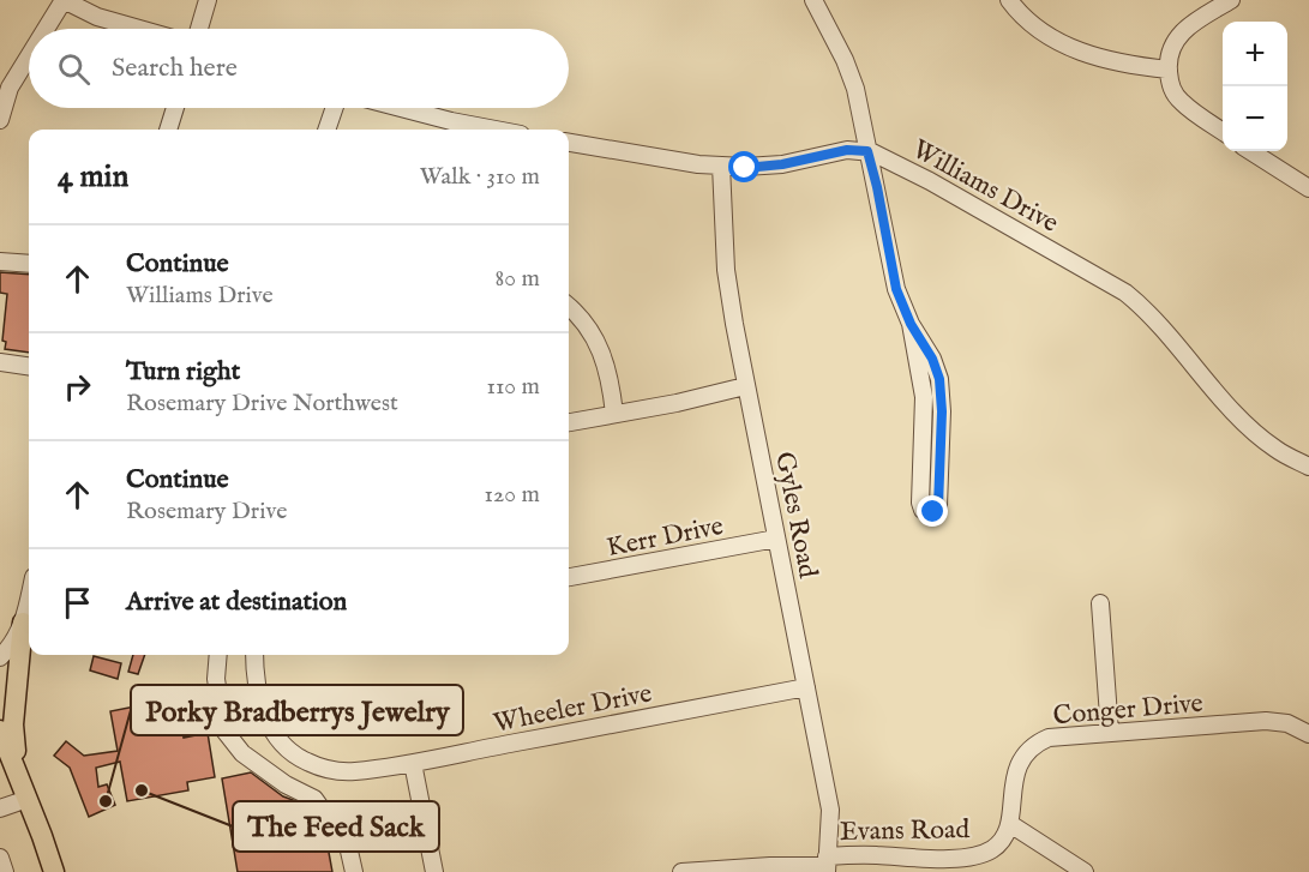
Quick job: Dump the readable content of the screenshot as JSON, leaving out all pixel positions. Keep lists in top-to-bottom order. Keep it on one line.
{"streets":{"street":["Williams Drive","Gyles Road","Kerr Drive","Wheeler Drive","Conger Drive","Evans Road"]},"crossings":[["Williams Drive","Gyles Road"],["Gyles Road","Kerr Drive"],["Gyles Road","Wheeler Drive"],["Gyles Road","Evans Road"],["Conger Drive","Evans Road"]],"places":["The Feed Sack","Porky Bradberrys Jewelry"],"page":{"map_buttons":["+","−"],"search":"Search here","heading":["4 min","Walk · 310 m"],"list":[["Continue","Williams Drive","80 m"],["Turn right","Rosemary Drive Northwest","110 m"],["Continue","Rosemary Drive","120 m"],"Arrive at destination"]}}
